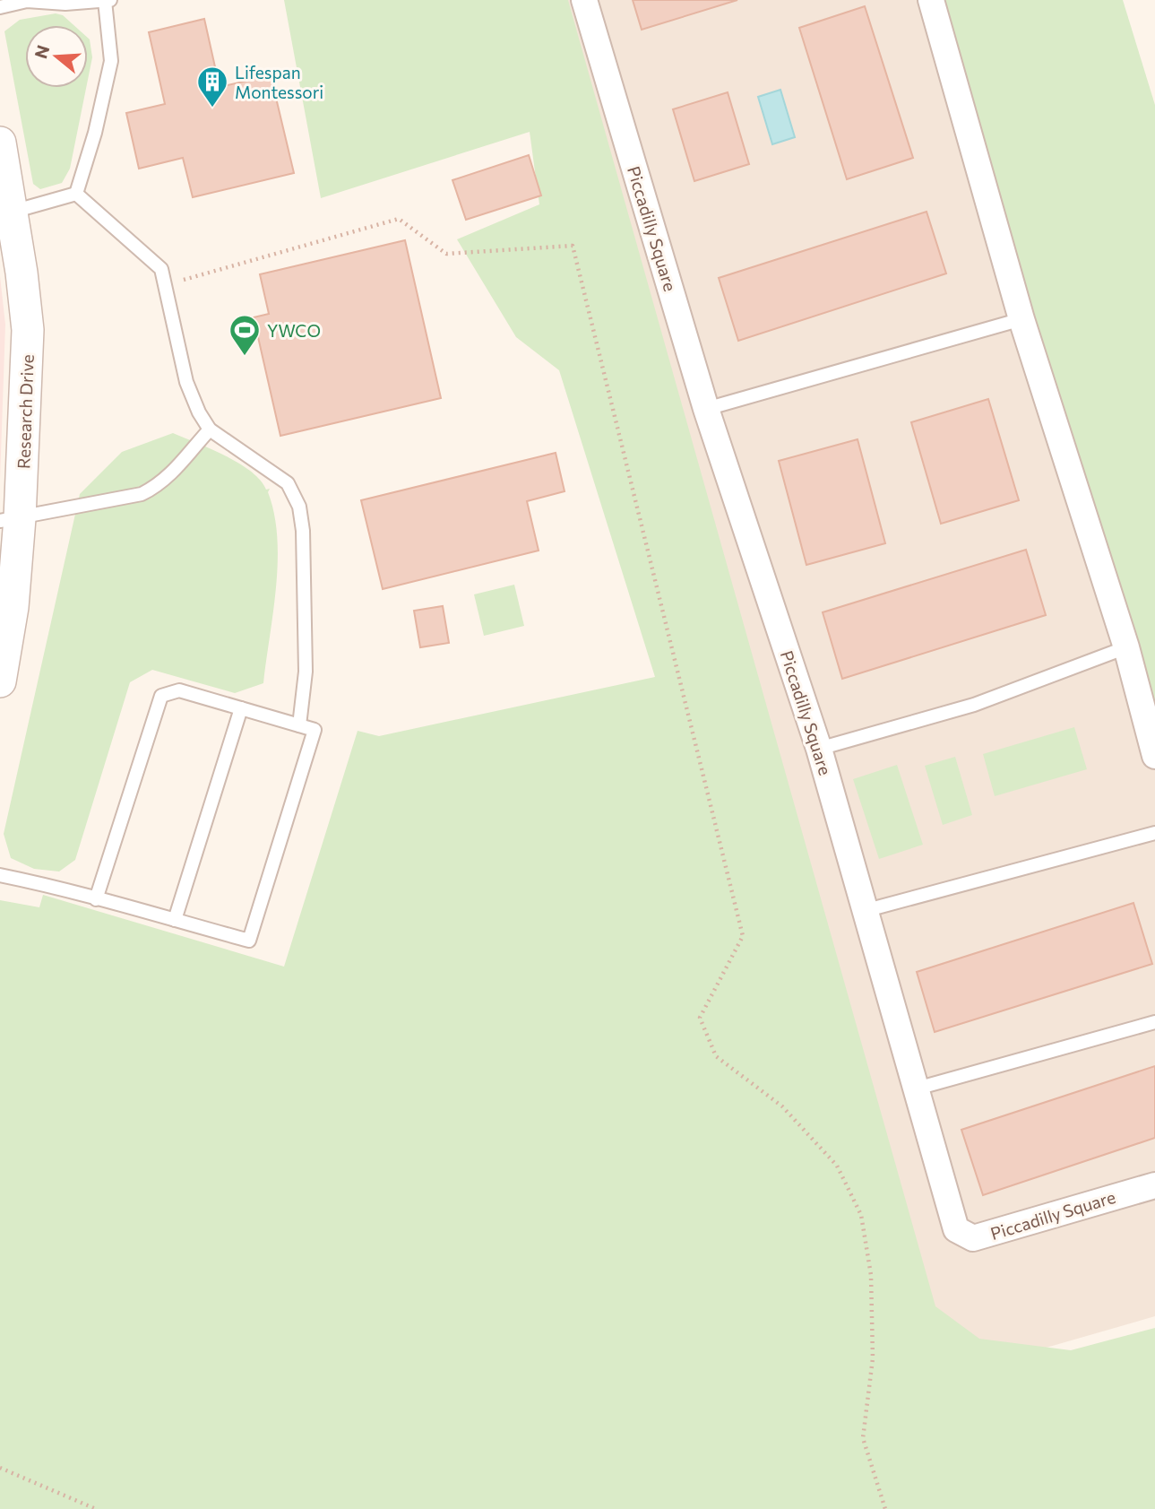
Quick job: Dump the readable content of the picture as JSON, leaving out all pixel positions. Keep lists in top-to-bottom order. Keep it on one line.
{"streets":{"street":["Piccadilly Square","Research Drive"]},"places":{"building":["Lifespan Montessori"],"sports":["YWCO"]},"north":"left"}
